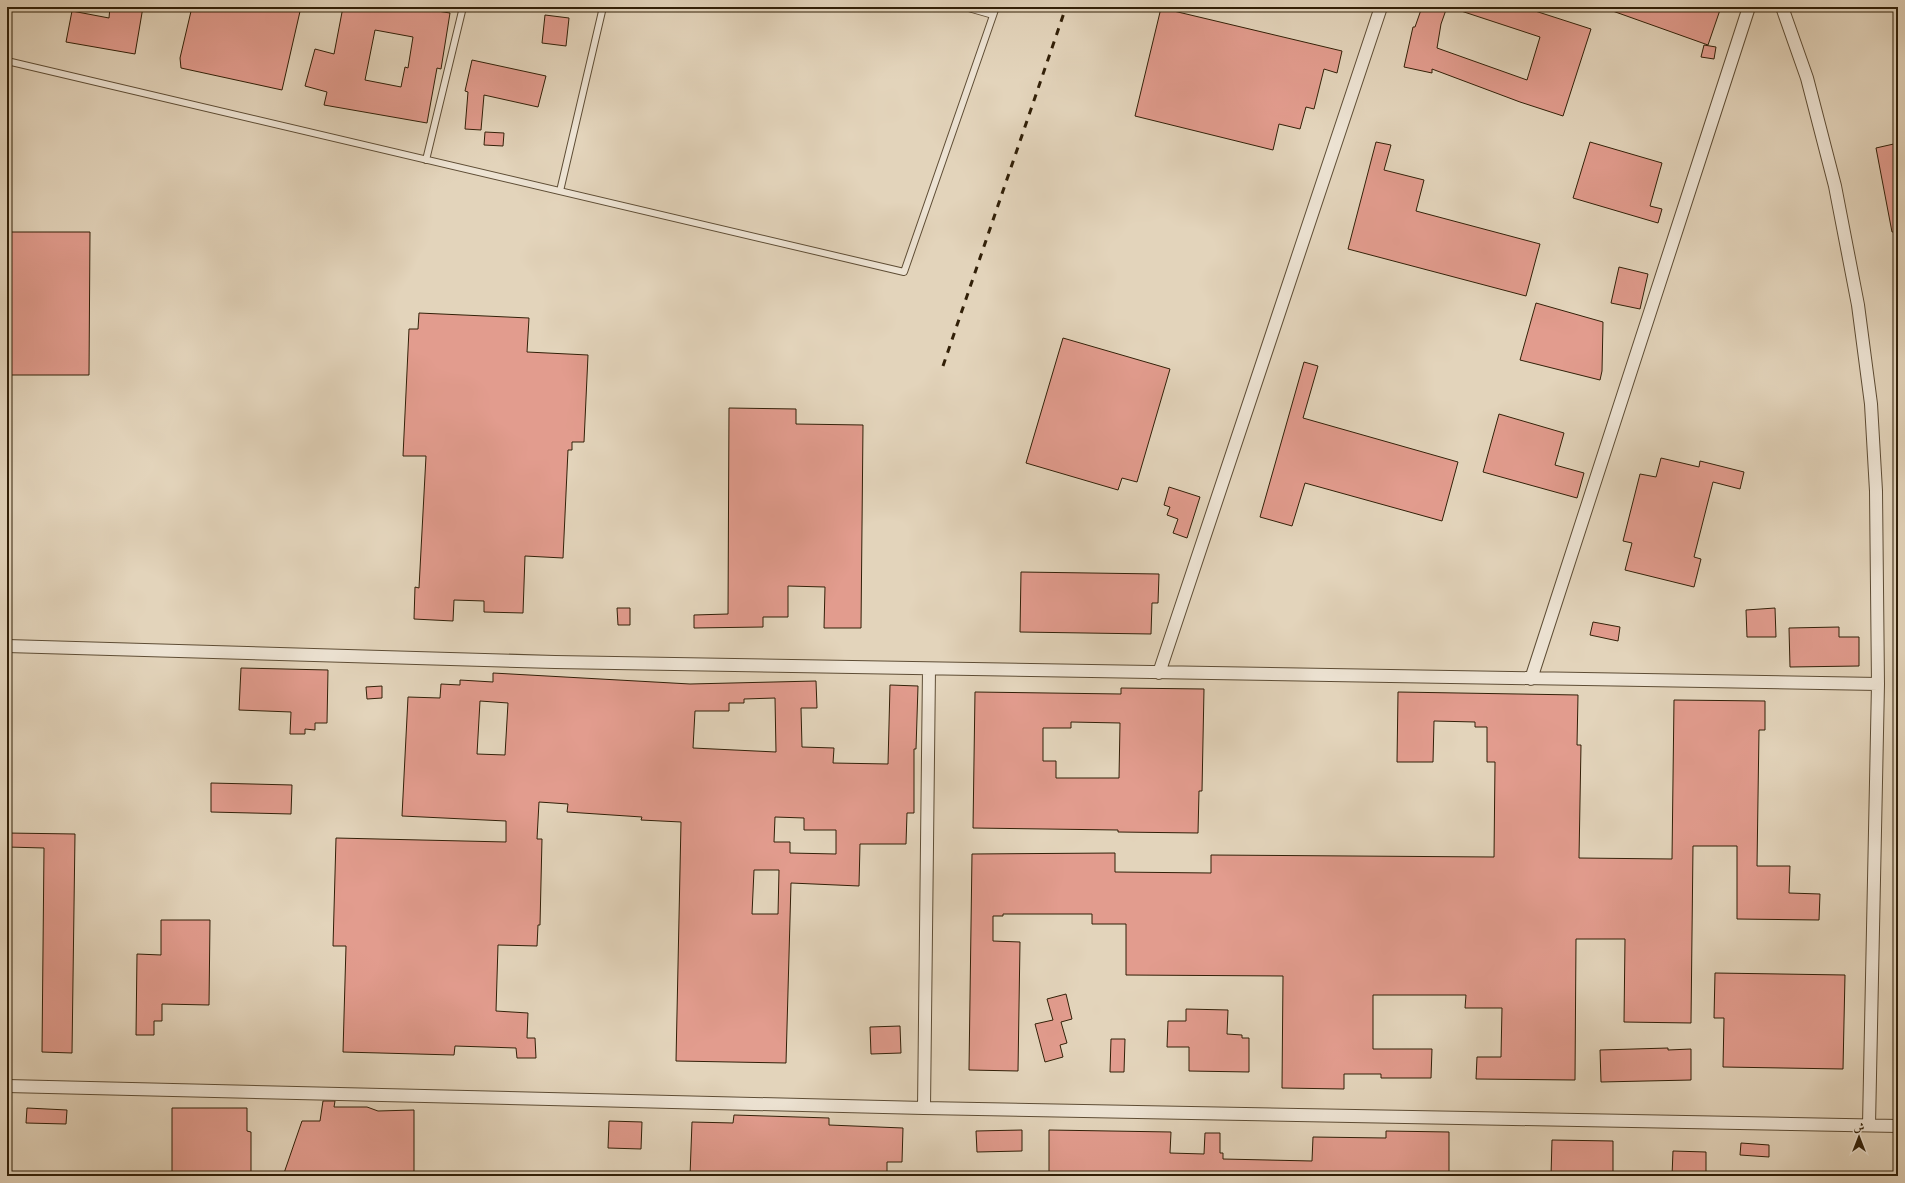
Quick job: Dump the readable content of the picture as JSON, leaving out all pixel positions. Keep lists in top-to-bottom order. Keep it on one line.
{"north":"top"}
